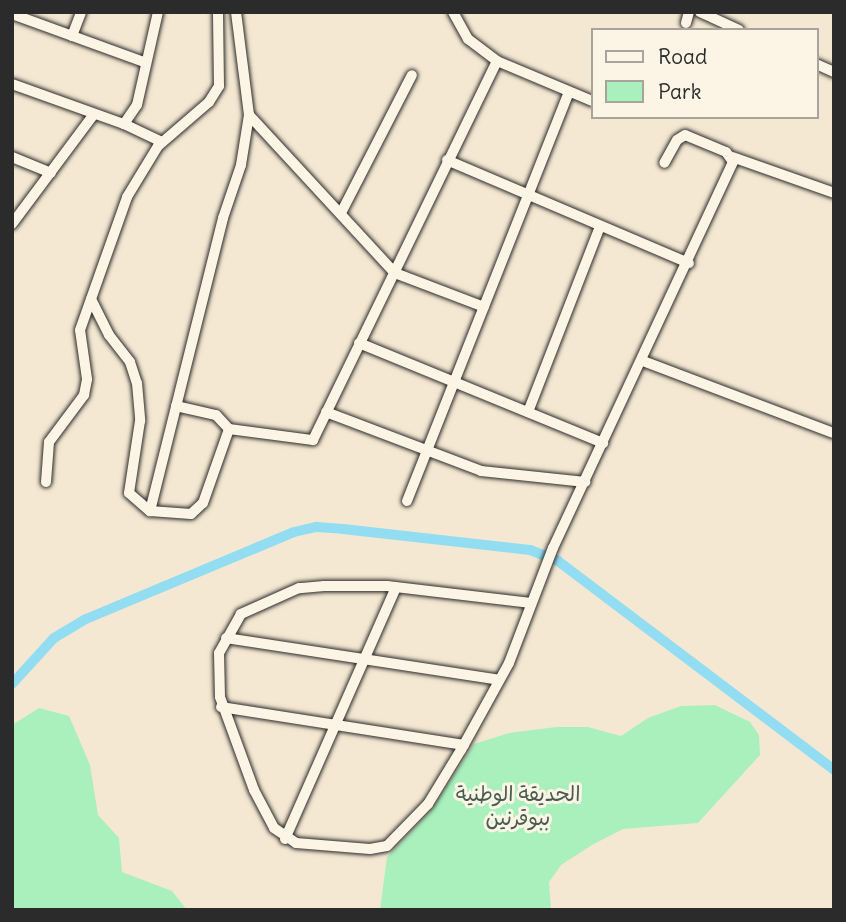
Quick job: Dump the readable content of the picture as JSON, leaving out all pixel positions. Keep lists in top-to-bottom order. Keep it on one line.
{"parks":["الحديقة الوطنية ببوقرنين"],"legend":["Road","Park"]}
